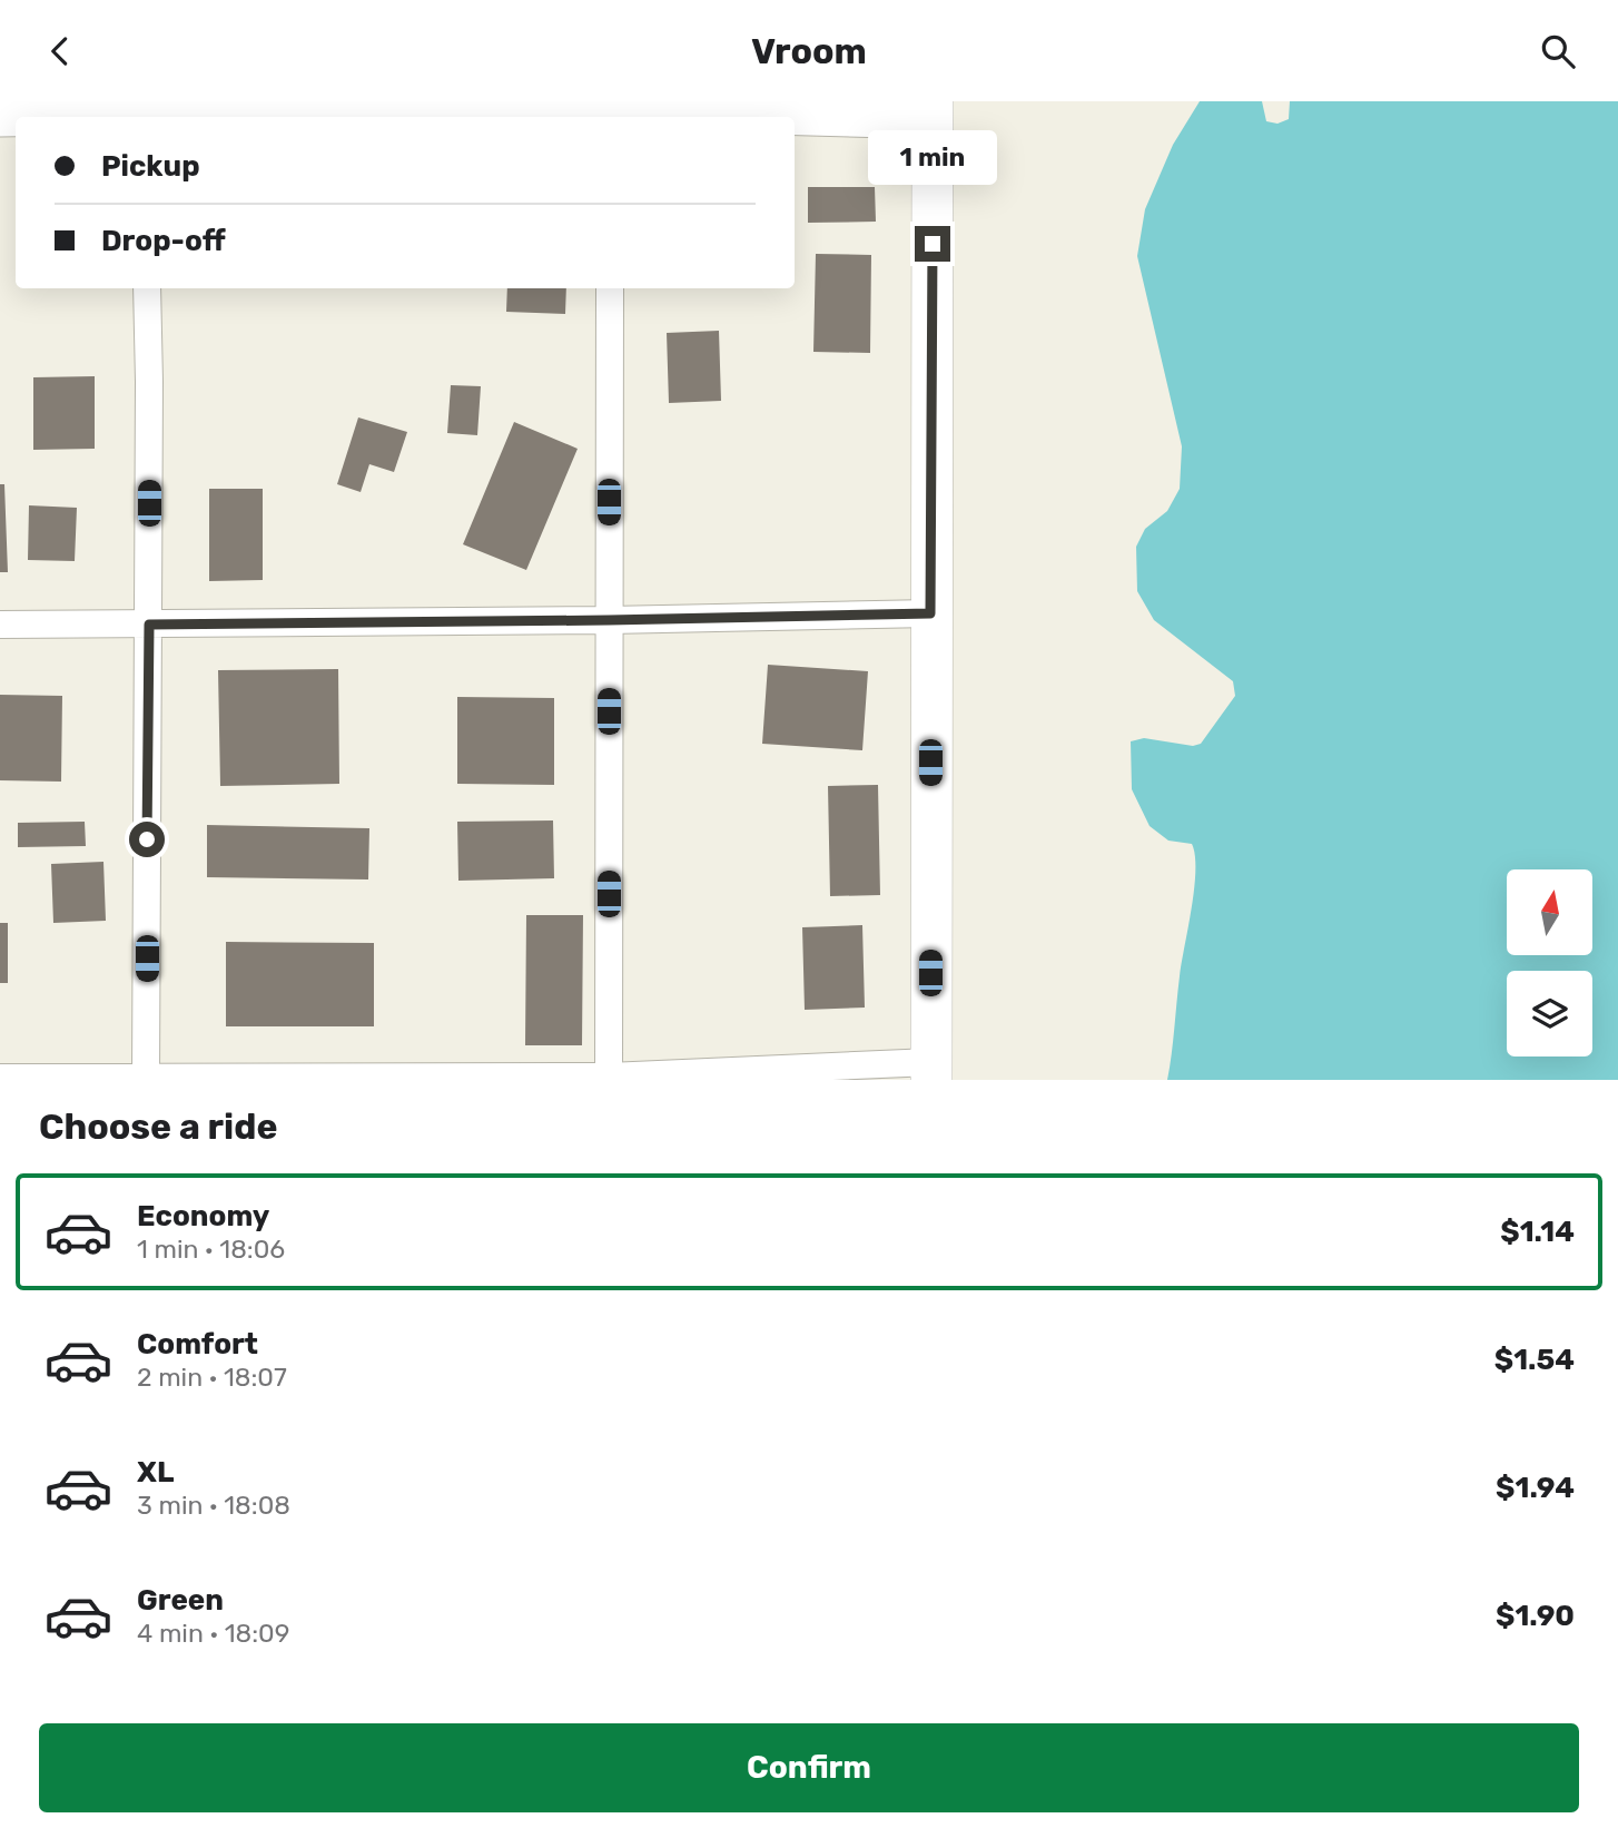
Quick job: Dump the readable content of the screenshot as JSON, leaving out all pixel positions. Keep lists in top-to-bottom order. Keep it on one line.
{"north":"top","page":{"header":"Vroom","banner":["Pickup","Drop-off"],"bubble":"1 min","heading":"Choose a ride","list":[{"name":"Economy","note":"1 min · 18:06","value":"$1.14"},{"name":"Comfort","note":"2 min · 18:07","value":"$1.54"},{"name":"XL","note":"3 min · 18:08","value":"$1.94"},{"name":"Green","note":"4 min · 18:09","value":"$1.90"}],"buttons":"Confirm"}}
